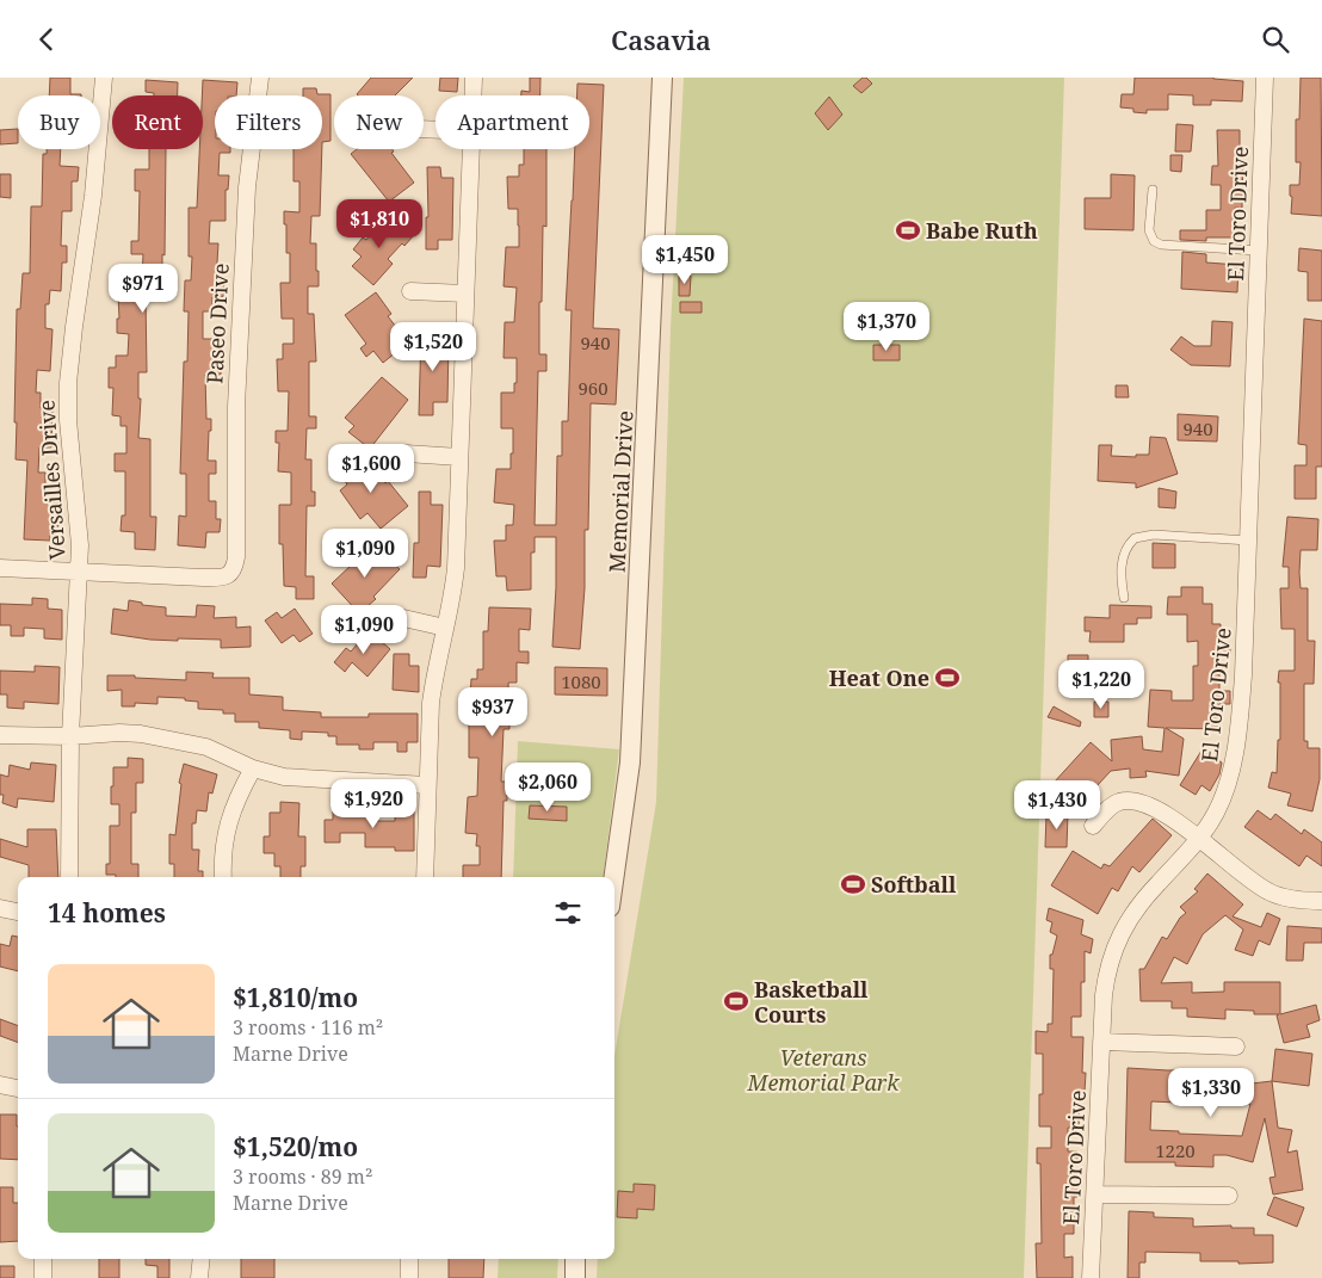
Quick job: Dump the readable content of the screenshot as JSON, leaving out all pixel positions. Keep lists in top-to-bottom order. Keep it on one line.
{"streets":{"street":["El Toro Drive","Paseo Drive","Versailles Drive","Memorial Drive"]},"crossings":[["Paseo Drive","Versailles Drive"]],"parks":["Veterans Memorial Park"],"places":{"sports":["Babe Ruth","Heat One","Softball","Basketball Courts"]},"house_numbers":["940","960","940","1080","1220"],"page":{"header":"Casavia","chip":["Buy","Rent","Filters","New","Apartment"],"price":["$1,810","$1,450","$971","$1,370","$1,520","$1,600","$1,090","$1,090","$1,220","$937","$2,060","$1,920","$1,430","$1,330"],"heading":"14 homes","list":[{"name":"$1,810/mo","note":"3 rooms · 116 m² · Marne Drive"},{"name":"$1,520/mo","note":"3 rooms · 89 m² · Marne Drive"}]}}
